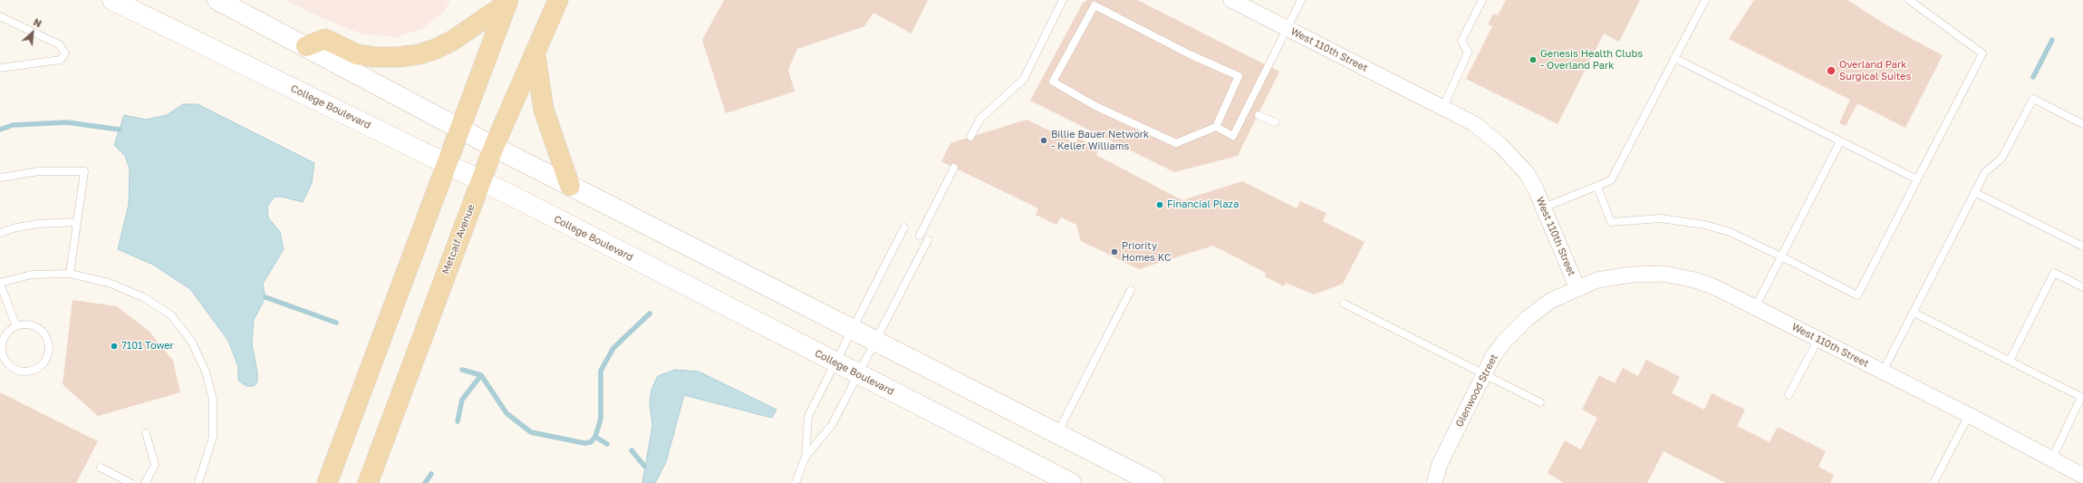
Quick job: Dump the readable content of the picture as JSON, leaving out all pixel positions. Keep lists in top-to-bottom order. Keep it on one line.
{"streets":{"main road":["College Boulevard","Metcalf Avenue"],"street":["West 110th Street","Glenwood Street"]},"crossings":[["West 110th Street","Glenwood Street"],["College Boulevard","Metcalf Avenue"]],"places":["Genesis Health Clubs - Overland Park","Overland Park Surgical Suites","Billie Bauer Network - Keller Williams","Financial Plaza","Priority Homes KC","7101 Tower"],"north":"top right"}
